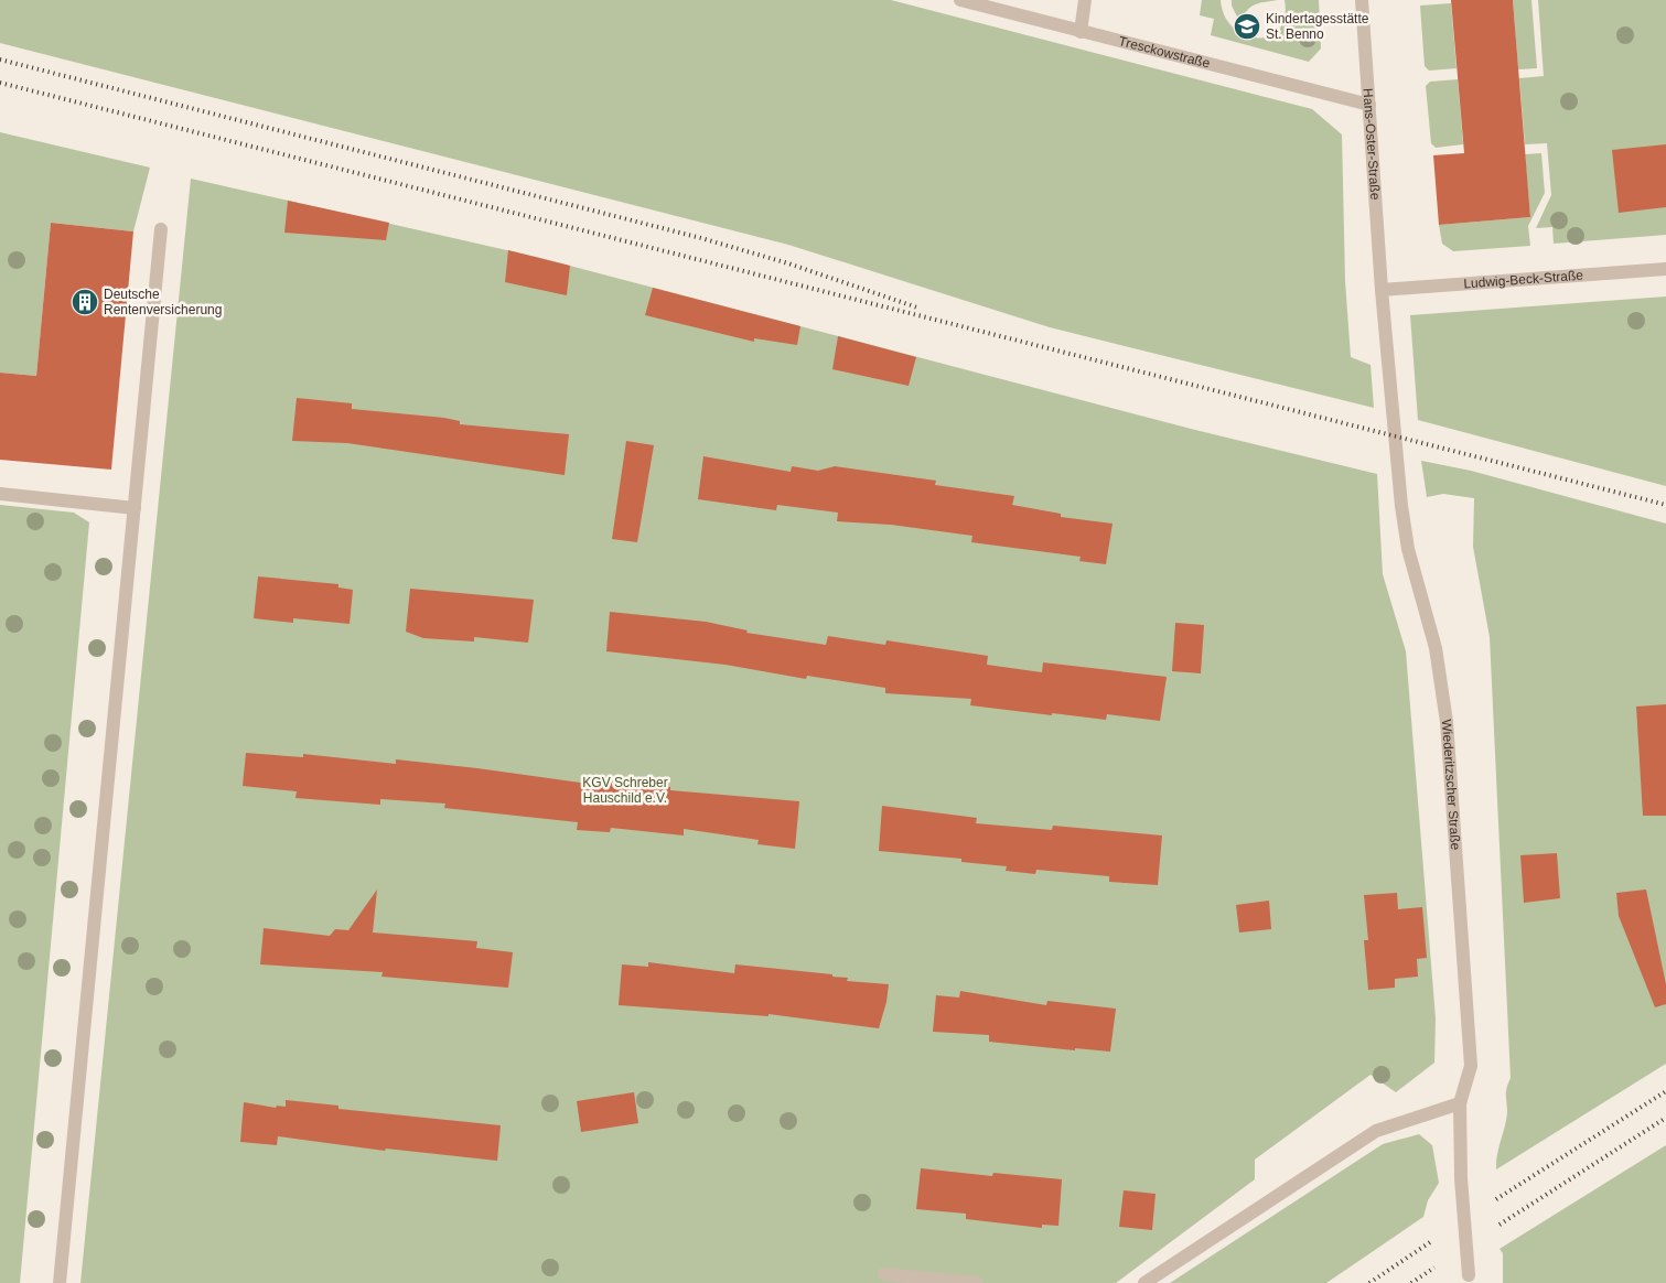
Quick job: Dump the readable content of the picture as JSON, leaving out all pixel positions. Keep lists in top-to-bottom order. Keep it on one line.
{"streets":{"street":["Tresckowstraße","Hans-Oster-Straße","Ludwig-Beck-Straße","Wiederitzscher Straße"]},"crossings":[["Tresckowstraße","Hans-Oster-Straße"],["Hans-Oster-Straße","Ludwig-Beck-Straße"],["Hans-Oster-Straße","Wiederitzscher Straße"],["Ludwig-Beck-Straße","Wiederitzscher Straße"]],"parks":["KGV Schreber Hauschild e.V."],"places":{"school or university":["Kindertagesstätte St. Benno"],"building":["Deutsche Rentenversicherung"]}}
